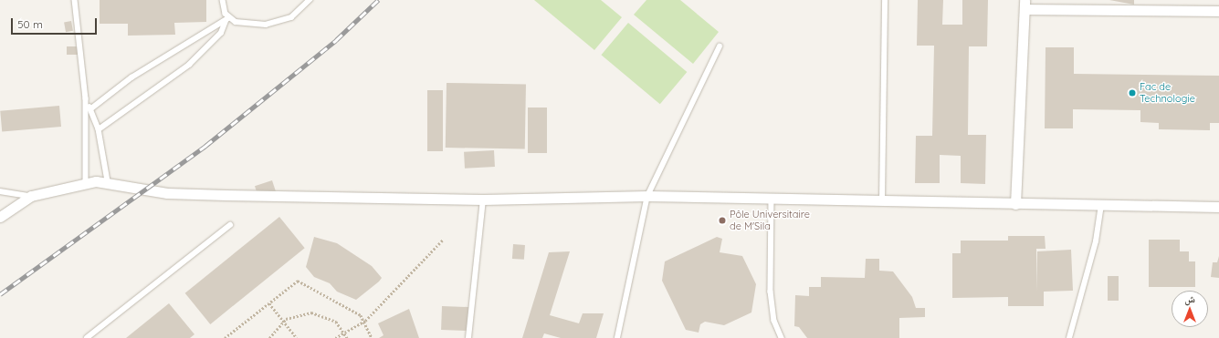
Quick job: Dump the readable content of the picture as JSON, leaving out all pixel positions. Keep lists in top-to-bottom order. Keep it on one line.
{"places":["Fac de Technologie","Pôle Universitaire de M'Sila"],"scale_bar":"50 m","north":"top"}
